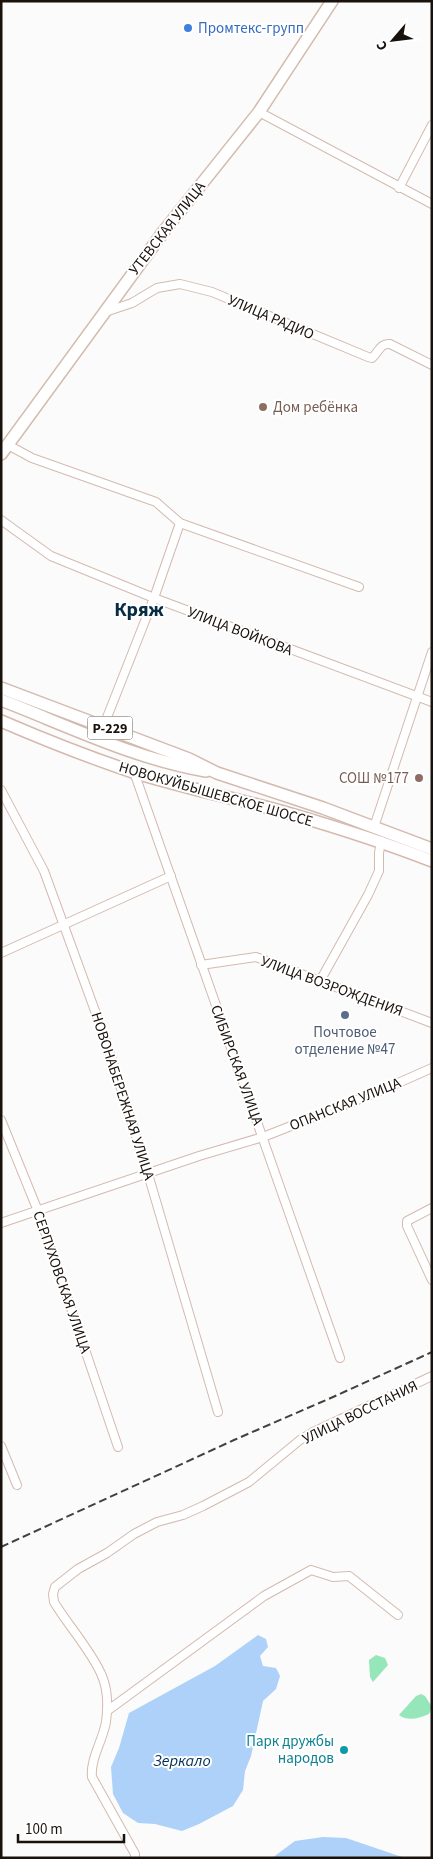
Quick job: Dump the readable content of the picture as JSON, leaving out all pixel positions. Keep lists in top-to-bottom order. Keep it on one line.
{"streets":{"main road":["УТЕВСКАЯ УЛИЦА","Р-229","НОВОКУЙБЫШЕВСКОЕ ШОССЕ"],"street":["УЛИЦА РАДИО","УЛИЦА ВОЙКОВА","УЛИЦА ВОЗРОЖДЕНИЯ","СИБИРСКАЯ УЛИЦА","НОВОНАБЕРЕЖНАЯ УЛИЦА","ОПАНСКАЯ УЛИЦА","СЕРПУХОВСКАЯ УЛИЦА","УЛИЦА ВОССТАНИЯ"]},"crossings":[["УТЕВСКАЯ УЛИЦА","УЛИЦА РАДИО"],["НОВОКУЙБЫШЕВСКОЕ ШОССЕ","СИБИРСКАЯ УЛИЦА"],["УЛИЦА ВОЗРОЖДЕНИЯ","СИБИРСКАЯ УЛИЦА"],["СИБИРСКАЯ УЛИЦА","ОПАНСКАЯ УЛИЦА"],["НОВОНАБЕРЕЖНАЯ УЛИЦА","ОПАНСКАЯ УЛИЦА"],["ОПАНСКАЯ УЛИЦА","СЕРПУХОВСКАЯ УЛИЦА"]],"districts":["Кряж"],"water":["Зеркало"],"places":["Промтекс-групп","Дом ребёнка","СОШ №177","Почтовое отделение №47","Парк дружбы народов"],"scale_bar":"100 m","north":"bottom left"}
